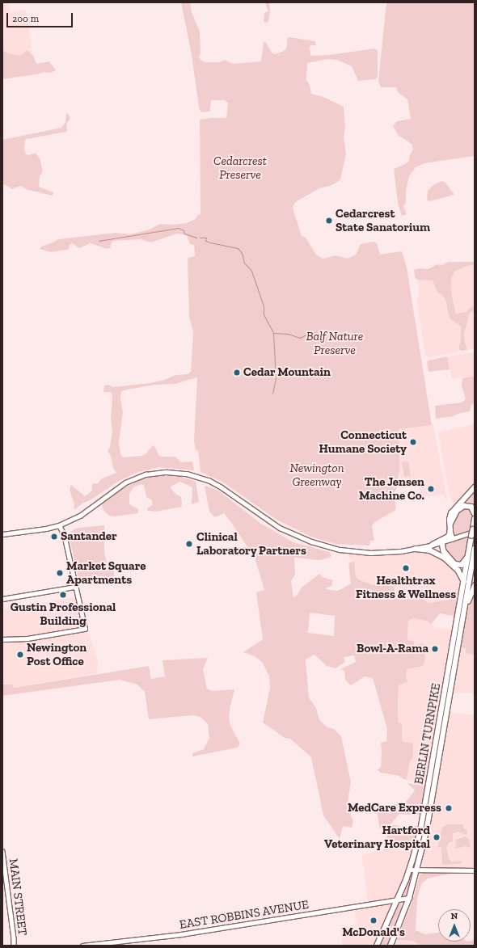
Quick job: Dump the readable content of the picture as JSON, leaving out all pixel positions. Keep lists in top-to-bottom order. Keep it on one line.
{"streets":{"highway":["BERLIN TURNPIKE"],"main road":["MAIN STREET","EAST ROBBINS AVENUE"]},"crossings":[["BERLIN TURNPIKE","EAST ROBBINS AVENUE"]],"parks":["Cedarcrest Preserve","Balf Nature Preserve","Newington Greenway"],"places":["Cedarcrest State Sanatorium","Cedar Mountain","Connecticut Humane Society","The Jensen Machine Co.","Santander","Clinical Laboratory Partners","Healthtrax Fitness & Wellness","Market Square Apartments","Gustin Professional Building","Bowl-A-Rama","Newington Post Office","MedCare Express","Hartford Veterinary Hospital","McDonald's"],"scale_bar":"200 m","north":"top"}
